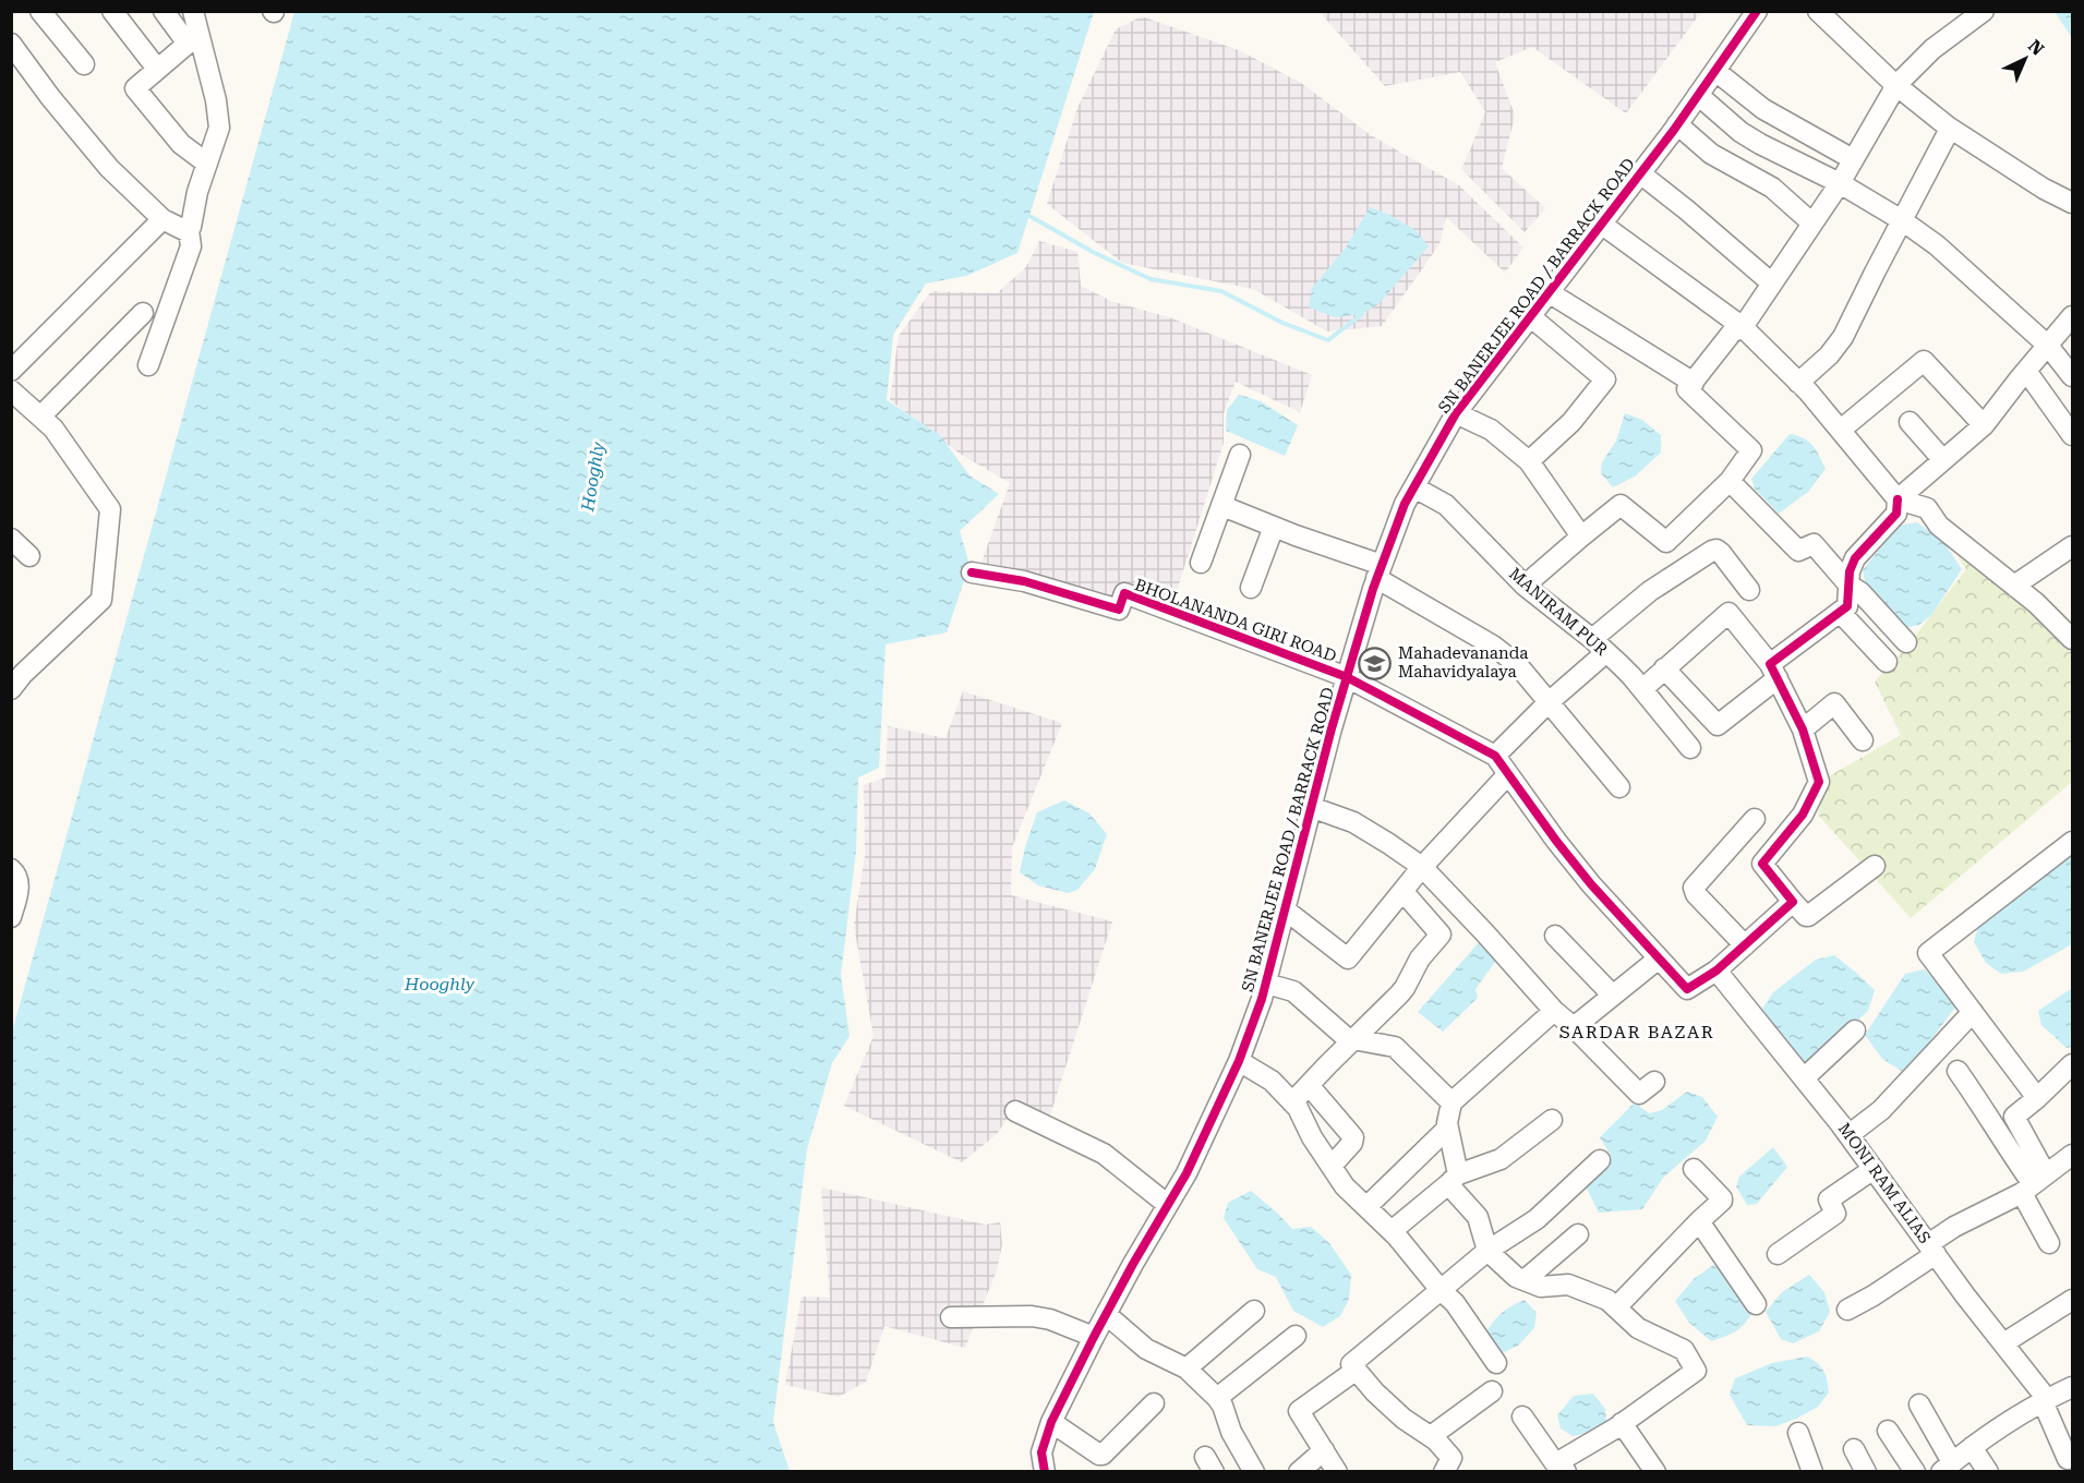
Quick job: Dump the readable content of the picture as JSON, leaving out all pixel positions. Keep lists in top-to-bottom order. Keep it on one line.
{"streets":{"street":["SN BANERJEE ROAD / BARRACK ROAD","MANIRAM PUR","BHOLANANDA GIRI ROAD","MONI RAM ALIAS"]},"crossings":[["SN BANERJEE ROAD / BARRACK ROAD","MANIRAM PUR"],["SN BANERJEE ROAD / BARRACK ROAD","BHOLANANDA GIRI ROAD"]],"districts":["SARDAR BAZAR"],"water":["Hooghly"],"places":{"school or university":["Mahadevananda Mahavidyalaya"]},"north":"top right"}
